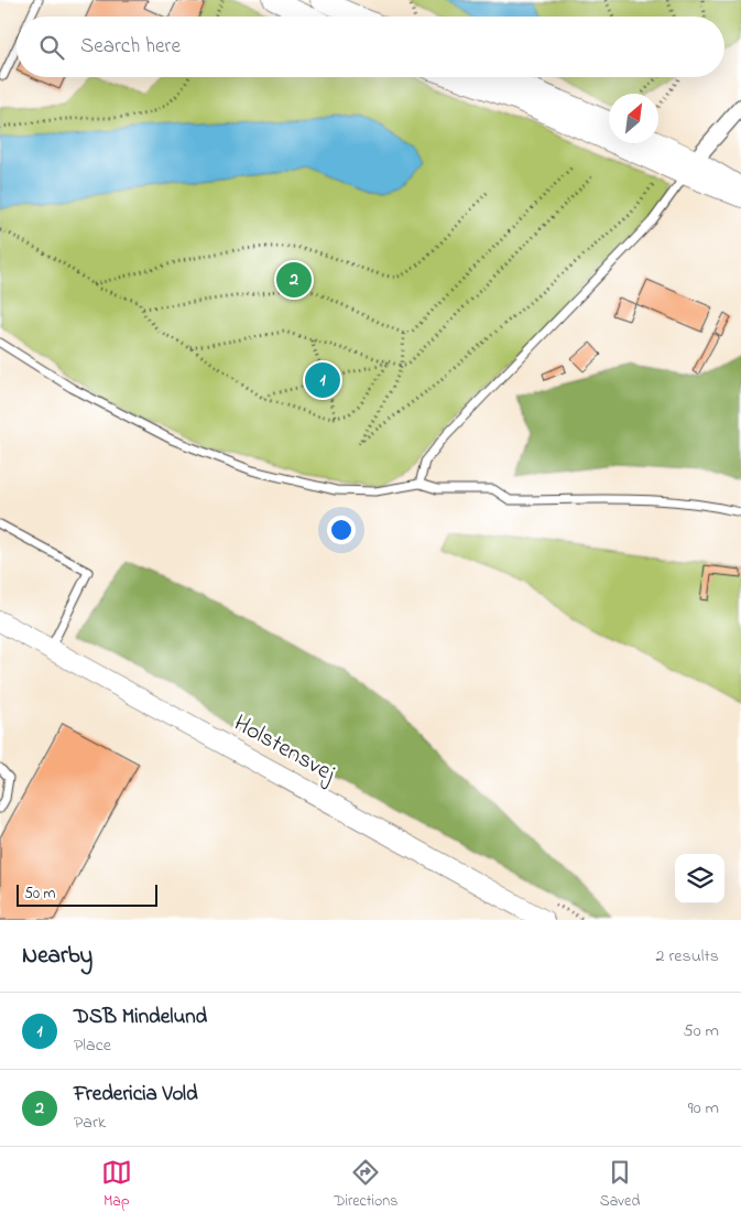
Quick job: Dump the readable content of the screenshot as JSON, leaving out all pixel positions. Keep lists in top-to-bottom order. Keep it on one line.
{"streets":{"street":["Holstensvej"]},"scale_bar":"50 m","north":"top right","page":{"search":"Search here","pins":["2","1"],"scale":"50 m","heading":["Nearby","2 results"],"list":[{"mark":"1","name":"DSB Mindelund","note":"Place","value":"50 m"},{"mark":"2","name":"Fredericia Vold","note":"Park","value":"90 m"}],"nav":["Map","Directions","Saved"]}}
